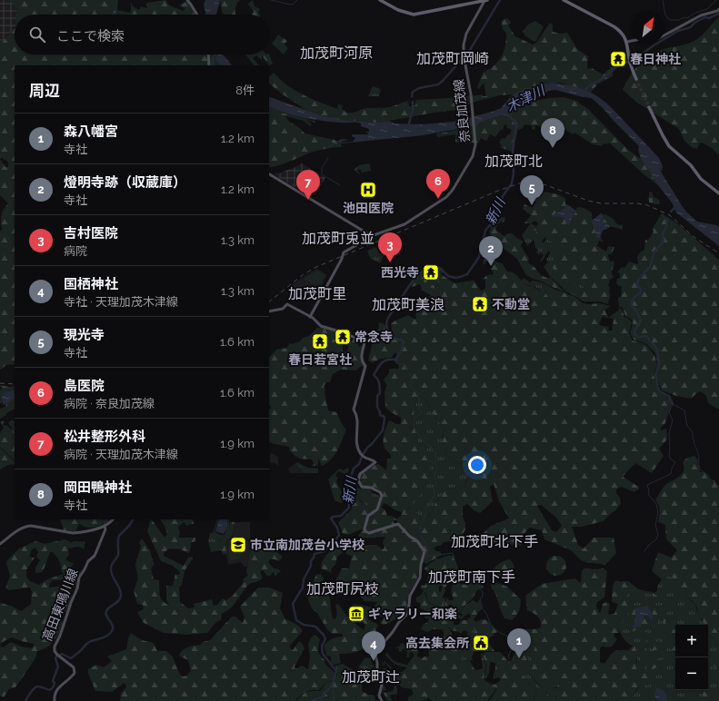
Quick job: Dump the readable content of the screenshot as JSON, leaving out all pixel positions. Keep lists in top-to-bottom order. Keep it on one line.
{"streets":{"main road":["奈良加茂線","高田東鳴川線"]},"districts":["加茂町河原","加茂町岡崎","加茂町北","加茂町兎並","加茂町里","加茂町美浪","加茂町北下手","加茂町南下手","加茂町尻枝","加茂町辻"],"water":["木津川","新川"],"places":{"temple":["春日神社","西光寺","不動堂","常念寺","春日若宮社"],"hospital":["池田医院"],"school or university":["市立南加茂台小学校"],"museum":["ギャラリー和楽"],"public building":["高去集会所"]},"north":"top right","page":{"search":"ここで検索","heading":["周辺","8件"],"list":[{"mark":"1","name":"森八幡宮","note":"寺社","value":"1.2 km"},{"mark":"2","name":"燈明寺跡（収蔵庫）","note":"寺社","value":"1.2 km"},{"mark":"3","name":"吉村医院","note":"病院","value":"1.3 km"},{"mark":"4","name":"国栖神社","note":"寺社 · 天理加茂木津線","value":"1.3 km"},{"mark":"5","name":"現光寺","note":"寺社","value":"1.6 km"},{"mark":"6","name":"島医院","note":"病院 · 奈良加茂線","value":"1.6 km"},{"mark":"7","name":"松井整形外科","note":"病院 · 天理加茂木津線","value":"1.9 km"},{"mark":"8","name":"岡田鴨神社","note":"寺社","value":"1.9 km"}],"pins":["8","6","7","5","3","2","1","4"],"map_buttons":["+","−"]}}
